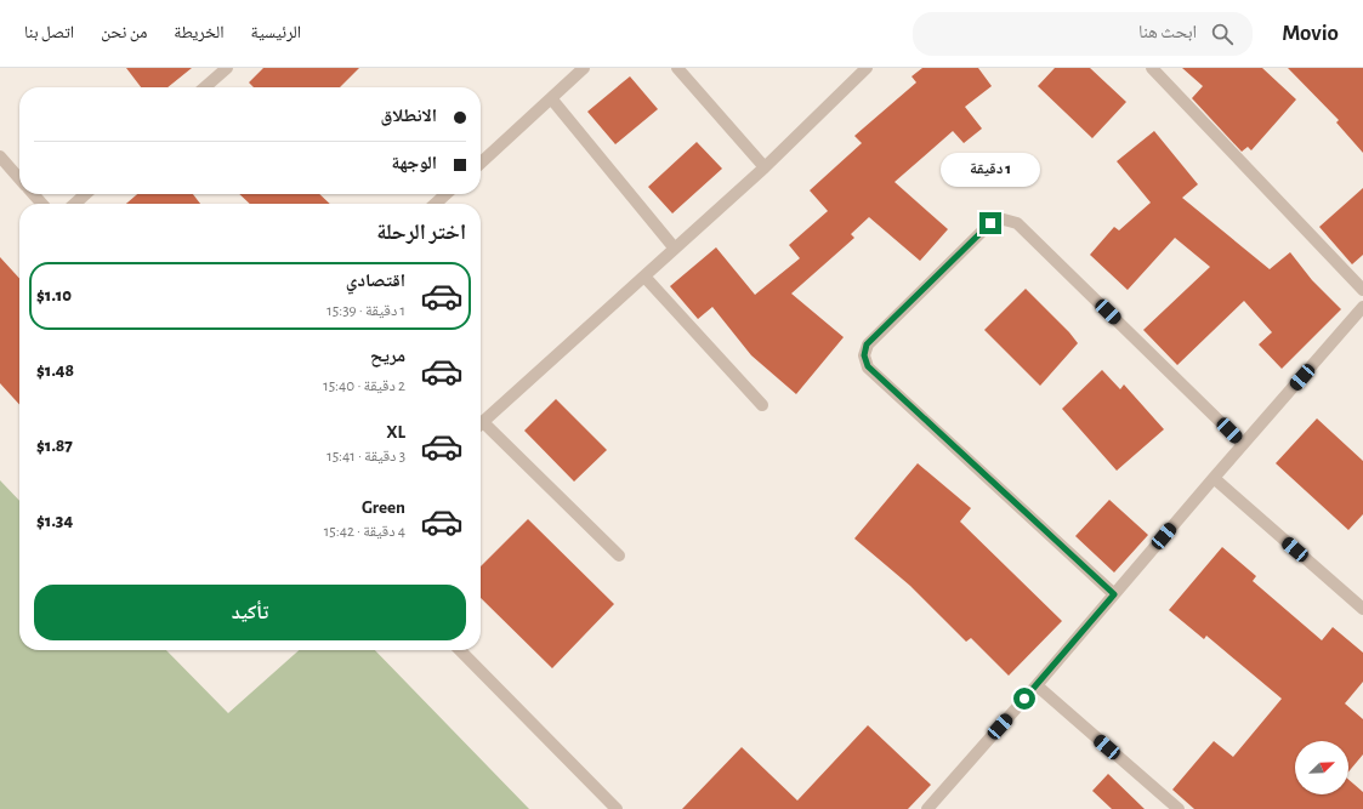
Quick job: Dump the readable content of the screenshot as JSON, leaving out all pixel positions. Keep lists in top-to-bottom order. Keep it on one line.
{"north":"top right","page":{"header":"Movio","search":"ابحث هنا","nav":["الرئيسية","الخريطة","من نحن","اتصل بنا"],"banner":["الانطلاق","الوجهة"],"bubble":"1 دقيقة","heading":"اختر الرحلة","list":[{"name":"اقتصادي","note":"1 دقيقة · 15:39","value":"$1.10"},{"name":"مريح","note":"2 دقيقة · 15:40","value":"$1.48"},{"name":"XL","note":"3 دقيقة · 15:41","value":"$1.87"},{"name":"Green","note":"4 دقيقة · 15:42","value":"$1.34"}],"buttons":"تأكيد"}}
